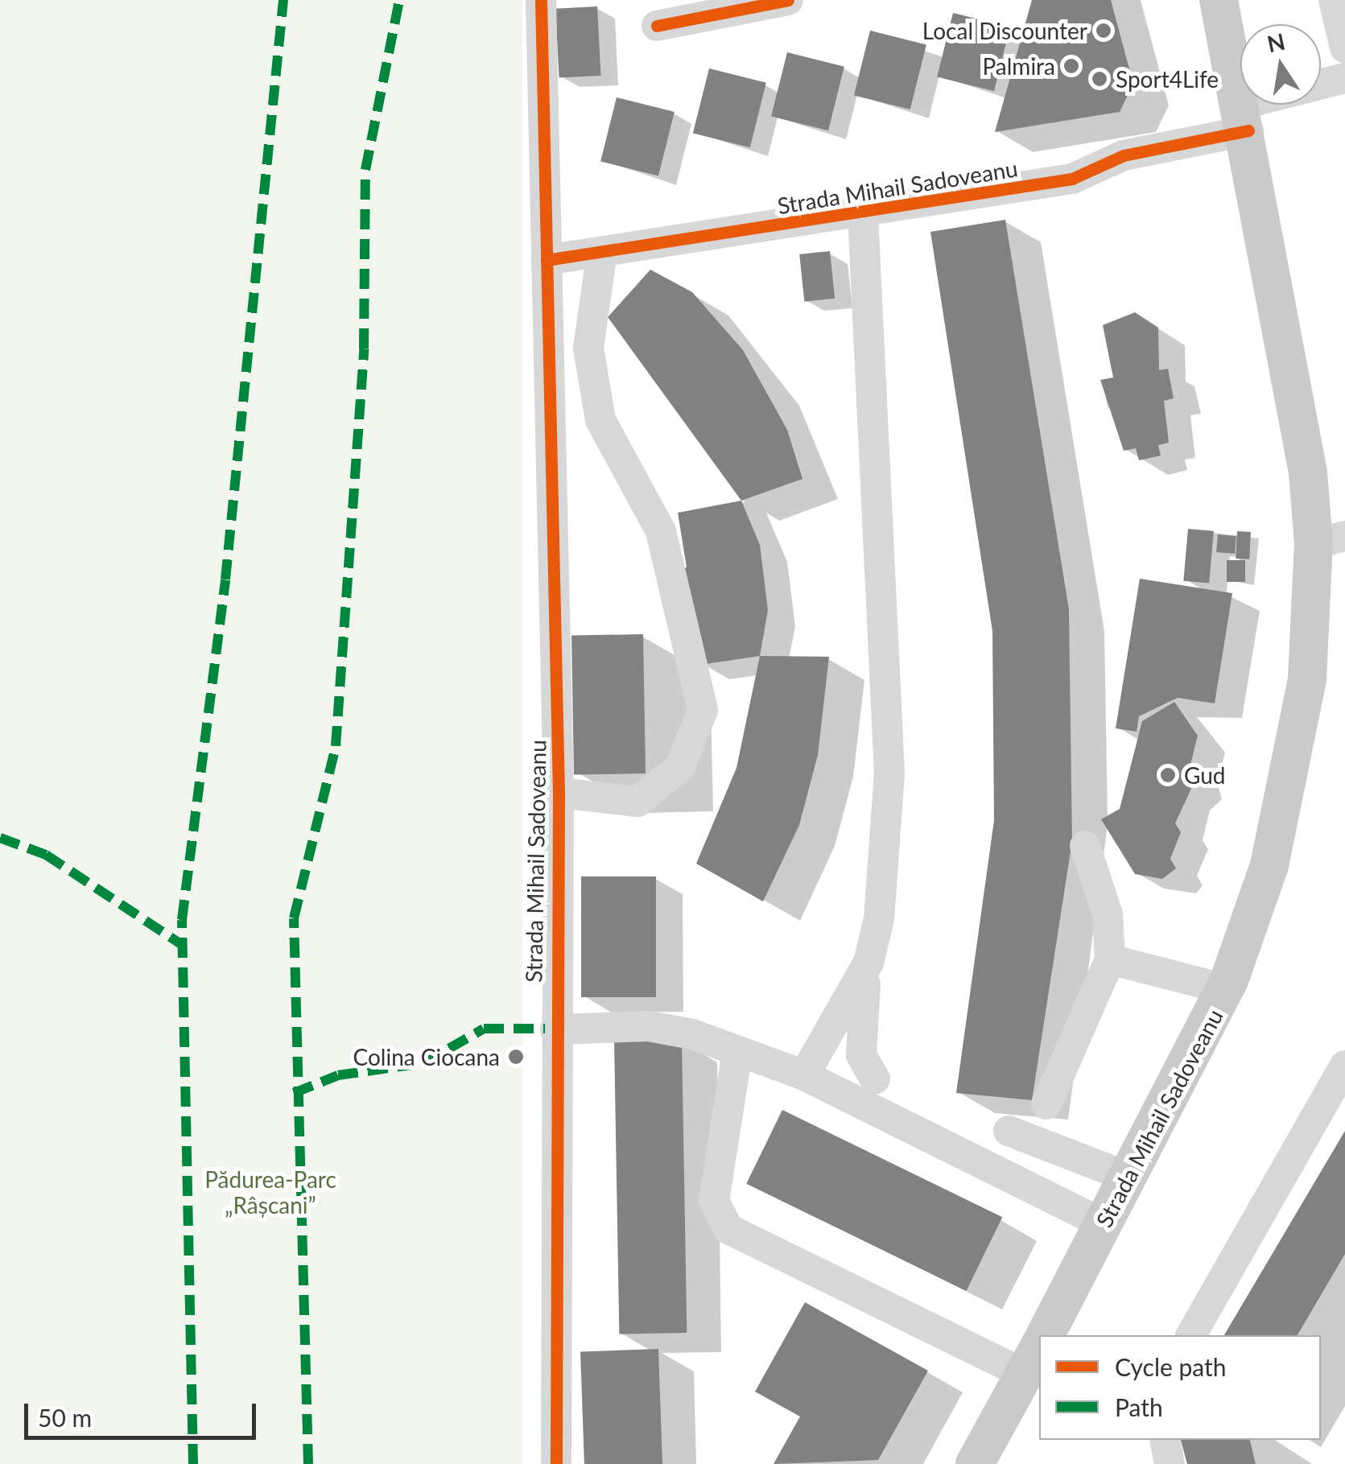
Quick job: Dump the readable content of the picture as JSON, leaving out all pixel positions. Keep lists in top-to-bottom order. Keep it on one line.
{"streets":{"main road":["Strada Mihail Sadoveanu"]},"parks":["Pădurea-Parc „Râșcani”"],"places":["Local Discounter","Palmira","Sport4Life","Gud","Colina Ciocana"],"legend":["Cycle path","Path"],"scale_bar":"50 m","north":"top"}
